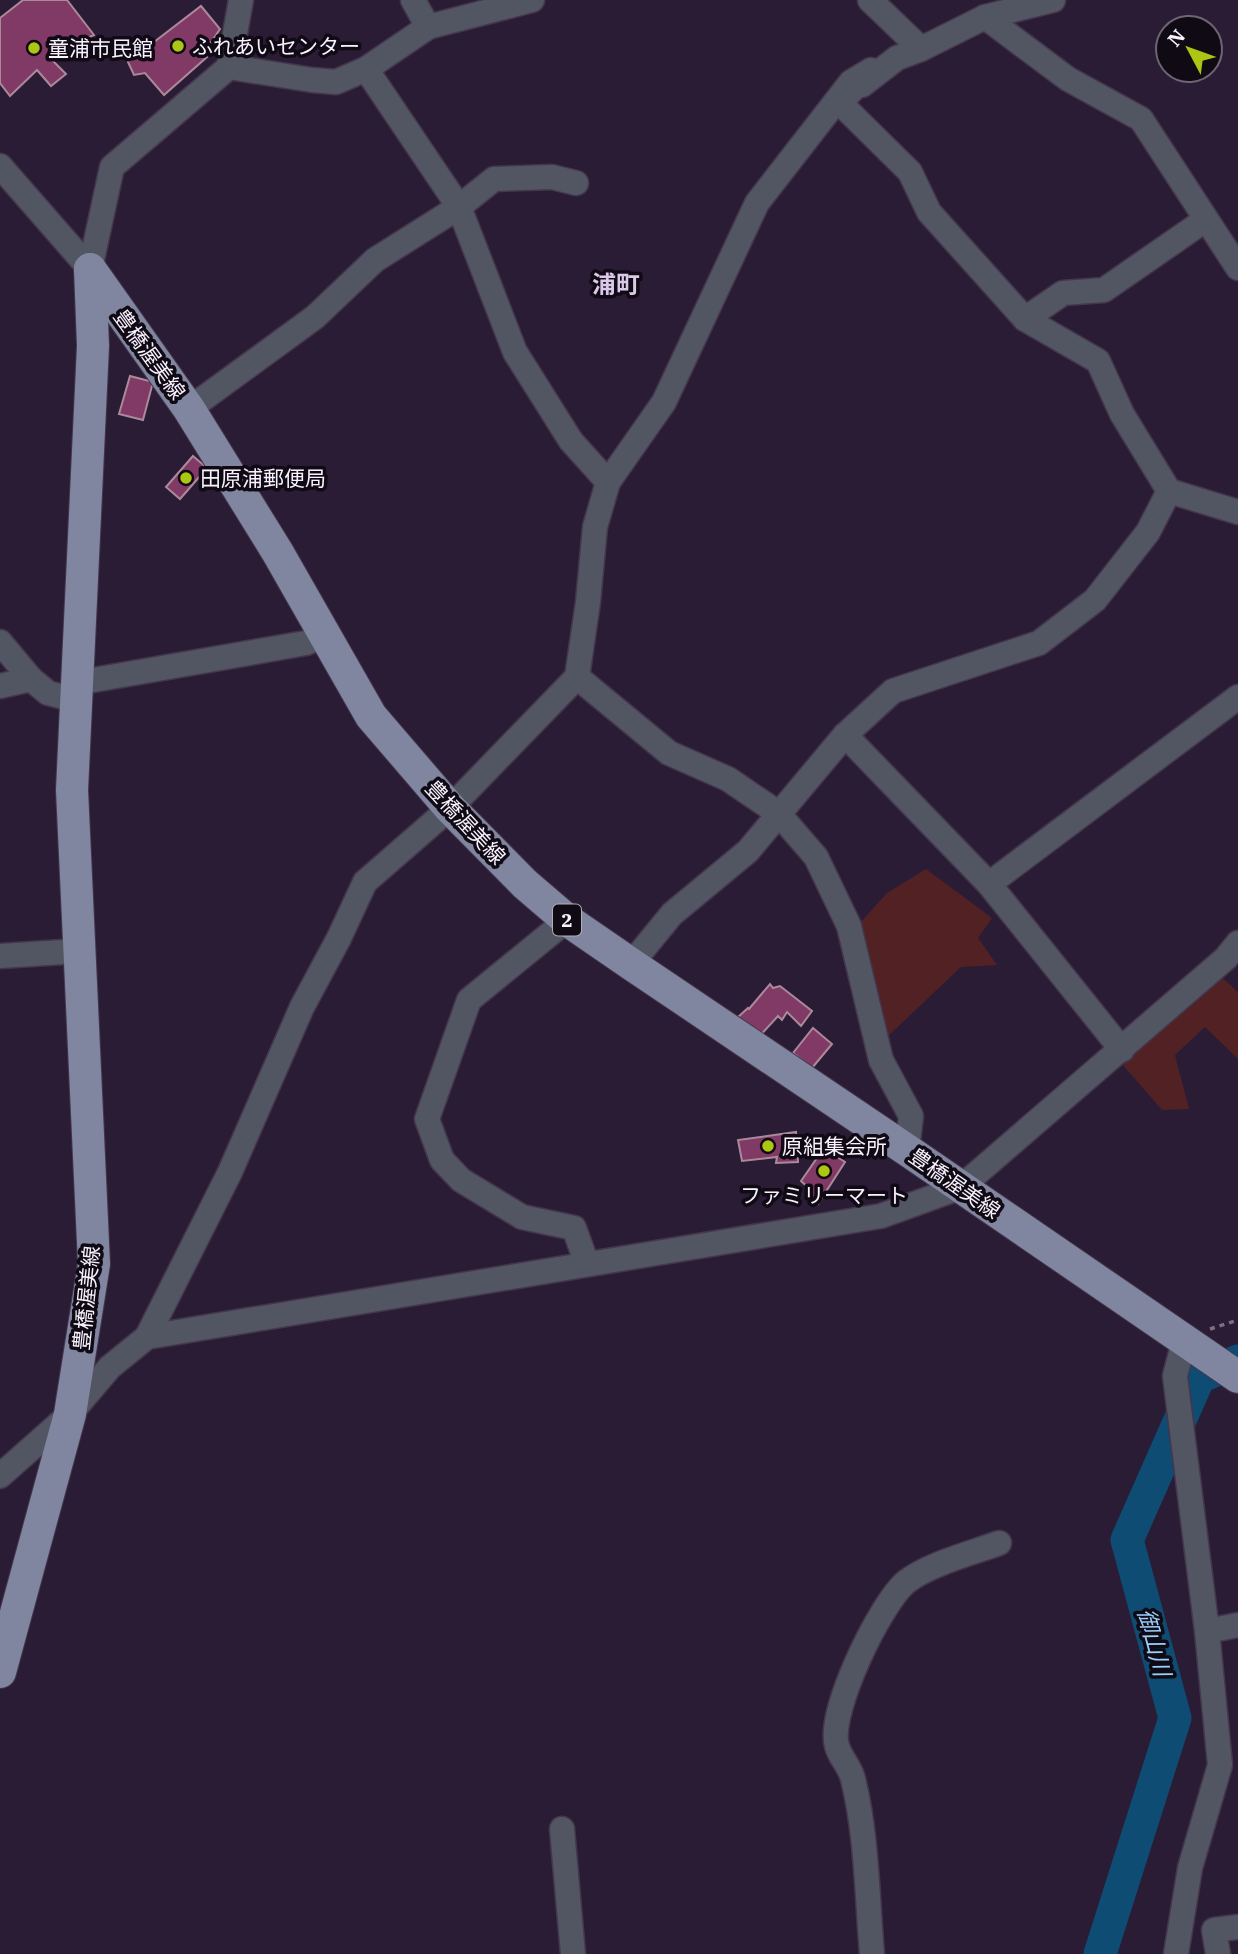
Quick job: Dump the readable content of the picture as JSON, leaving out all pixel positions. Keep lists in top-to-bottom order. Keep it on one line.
{"streets":{"main road":["豊橋渥美線","2"]},"districts":["浦町"],"water":["御山川"],"places":["ふれあいセンター","童浦市民館","田原浦郵便局","原組集会所","ファミリーマート"],"north":"top left"}
